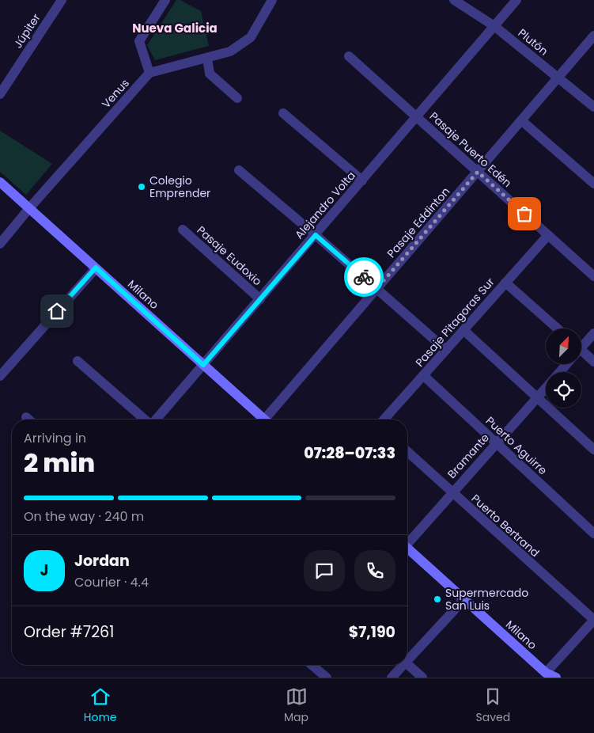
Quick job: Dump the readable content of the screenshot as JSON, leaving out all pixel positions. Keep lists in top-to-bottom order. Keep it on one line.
{"streets":{"street":["Júpiter","Plutón","Venus","Pasaje Puerto Edén","Alejandro Volta","Pasaje Eddinton","Pasaje Eudoxio","Milano","Pasaje Pitagoras Sur","Puerto Aguirre","Bramante","Puerto Bertrand"]},"crossings":[["Plutón","Alejandro Volta"],["Plutón","Pasaje Eddinton"],["Venus","Milano"],["Pasaje Puerto Edén","Alejandro Volta"],["Pasaje Puerto Edén","Pasaje Eddinton"],["Pasaje Puerto Edén","Pasaje Pitagoras Sur"],["Alejandro Volta","Pasaje Eudoxio"],["Alejandro Volta","Milano"],["Pasaje Pitagoras Sur","Puerto Aguirre"],["Puerto Aguirre","Bramante"],["Bramante","Puerto Bertrand"]],"districts":["Nueva Galicia"],"places":["Colegio Emprender","Supermercado San Luis"],"north":"top right","page":{"heading":["2 min","Arriving in","07:28–07:33"],"panel":["Jordan","Courier · 4.4","Order #7261","$7,190"],"bar":"On the way · 240 m","round":"J","tabs":["Home","Map","Saved"]}}
